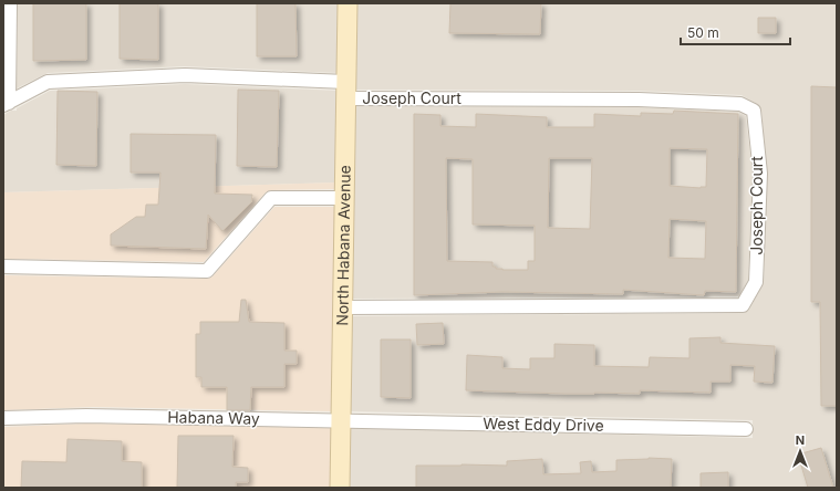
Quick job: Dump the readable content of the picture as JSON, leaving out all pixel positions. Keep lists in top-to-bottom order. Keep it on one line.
{"streets":{"street":["Joseph Court","North Habana Avenue","Habana Way","West Eddy Drive"]},"crossings":[["Joseph Court","North Habana Avenue"],["North Habana Avenue","Habana Way"],["North Habana Avenue","West Eddy Drive"],["Habana Way","West Eddy Drive"]],"scale_bar":"50 m","north":"top"}
